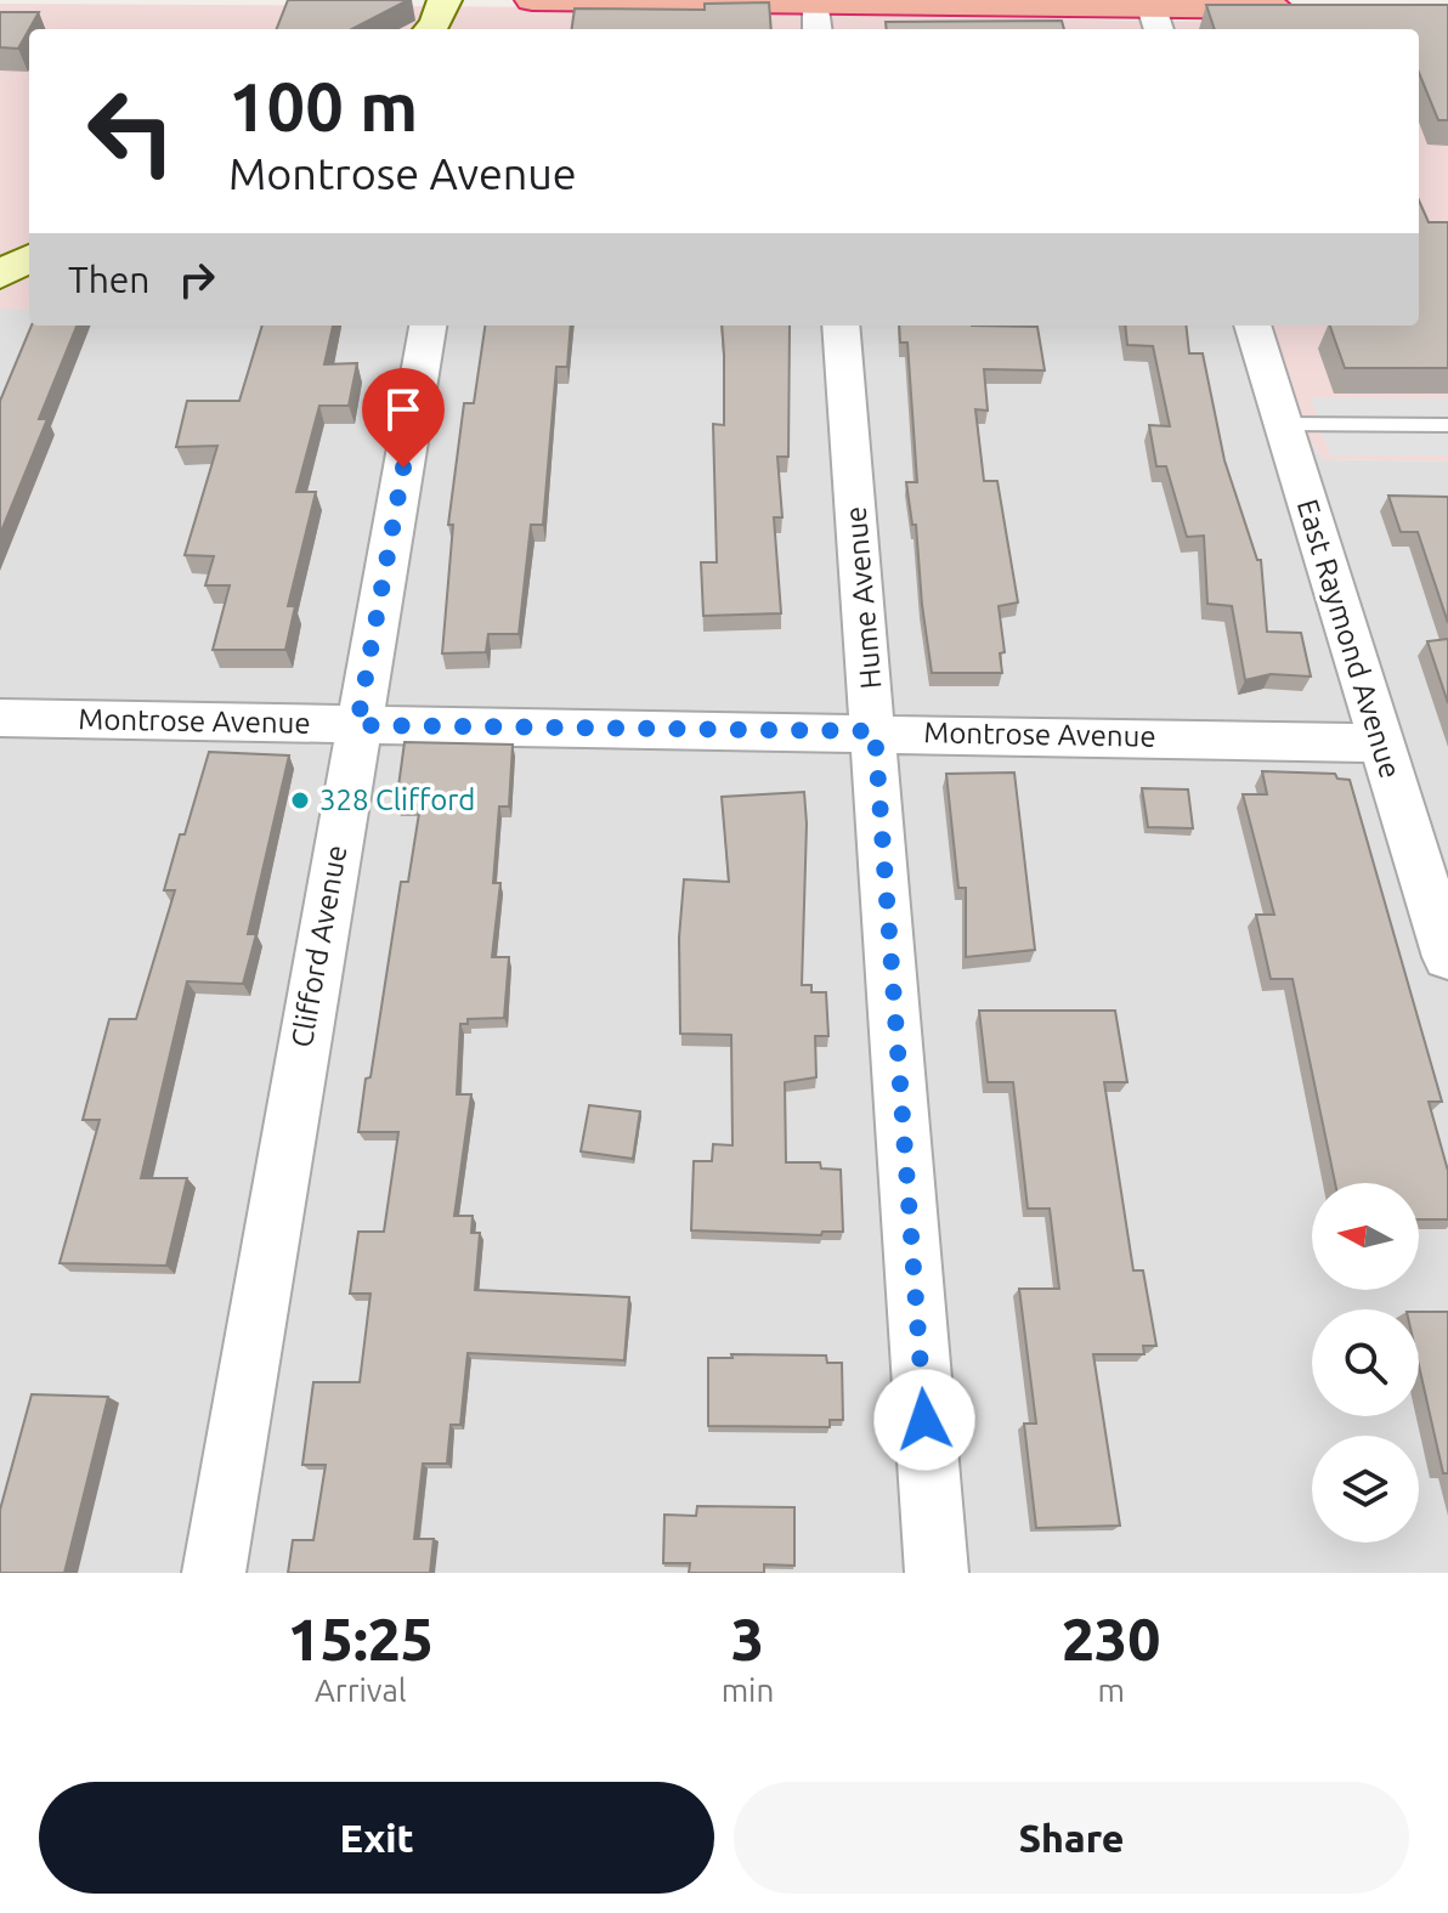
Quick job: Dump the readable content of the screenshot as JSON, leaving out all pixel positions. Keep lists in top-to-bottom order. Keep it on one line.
{"streets":{"street":["Hume Avenue","East Raymond Avenue","Montrose Avenue","Clifford Avenue"]},"crossings":[["Hume Avenue","Montrose Avenue"],["East Raymond Avenue","Montrose Avenue"],["Montrose Avenue","Clifford Avenue"]],"places":["328 Clifford"],"north":"left","page":{"turn":["100 m","Montrose Avenue"],"then":"Then","eta":["15:25","Arrival","3","min","230","m"],"buttons":["Exit","Share"]}}
